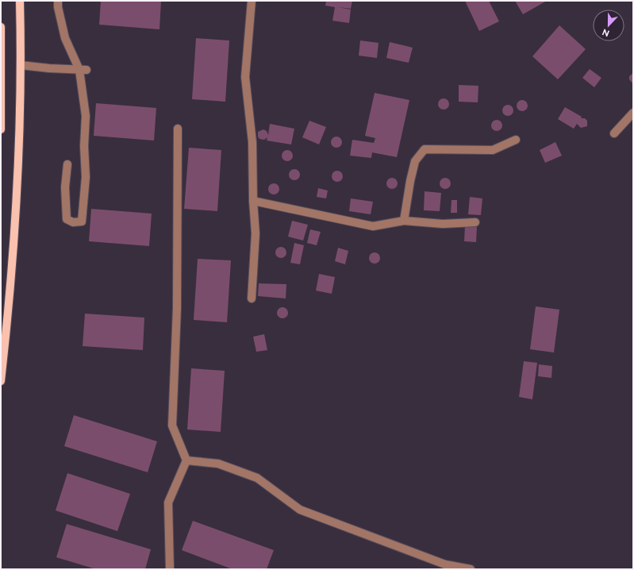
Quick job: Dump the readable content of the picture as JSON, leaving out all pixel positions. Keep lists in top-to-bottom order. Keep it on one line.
{"north":"bottom"}
